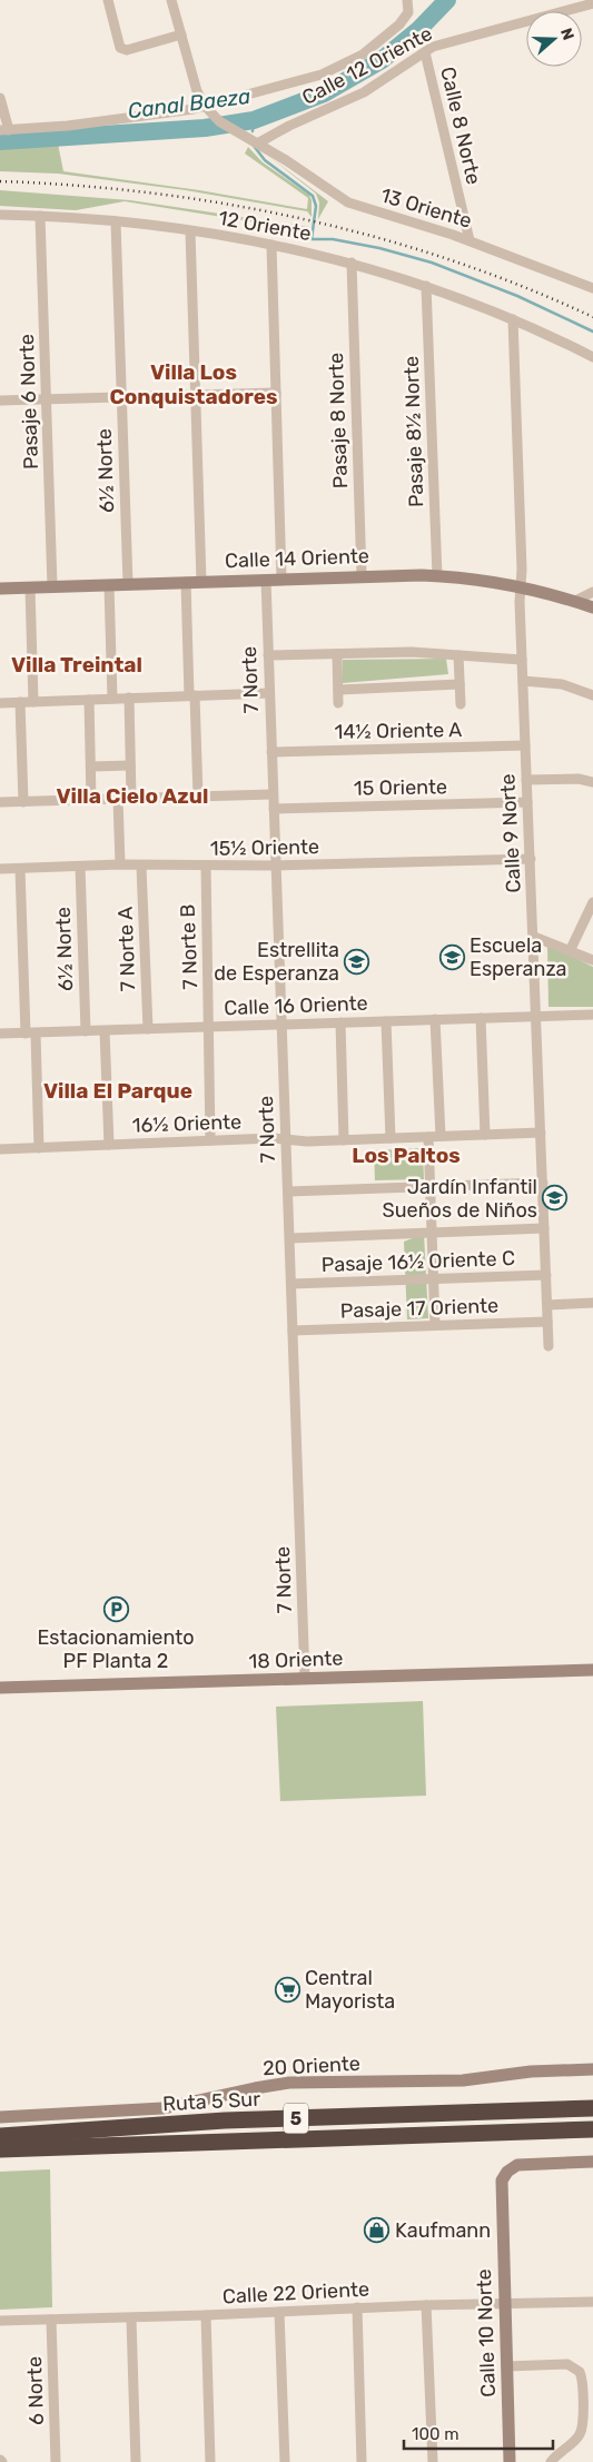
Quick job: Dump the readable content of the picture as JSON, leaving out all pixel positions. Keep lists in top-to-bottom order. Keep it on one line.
{"streets":{"highway":["Ruta 5 Sur","5"],"street":["Calle 12 Oriente","Calle 8 Norte","13 Oriente","12 Oriente","Pasaje 6 Norte","Pasaje 8 Norte","Pasaje 8½ Norte","6½ Norte","Calle 14 Oriente","7 Norte","14½ Oriente A","15 Oriente","Calle 9 Norte","15½ Oriente","7 Norte B","7 Norte A","Calle 16 Oriente","16½ Oriente","Pasaje 16½ Oriente C","Pasaje 17 Oriente","18 Oriente","20 Oriente","Calle 22 Oriente","Calle 10 Norte","6 Norte"]},"crossings":[["Calle 12 Oriente","Calle 8 Norte"],["Calle 12 Oriente","13 Oriente"],["Calle 8 Norte","13 Oriente"],["12 Oriente","Pasaje 6 Norte"],["12 Oriente","Pasaje 8 Norte"],["12 Oriente","Pasaje 8½ Norte"],["12 Oriente","6½ Norte"],["12 Oriente","Calle 9 Norte"],["Pasaje 6 Norte","Calle 14 Oriente"],["Pasaje 8 Norte","Calle 14 Oriente"],["Pasaje 8½ Norte","Calle 14 Oriente"],["6½ Norte","Calle 14 Oriente"],["6½ Norte","15½ Oriente"],["6½ Norte","Calle 16 Oriente"],["Calle 14 Oriente","7 Norte"],["Calle 14 Oriente","Calle 9 Norte"],["7 Norte","14½ Oriente A"],["7 Norte","15 Oriente"],["7 Norte","15½ Oriente"],["7 Norte","Calle 16 Oriente"],["7 Norte","16½ Oriente"],["7 Norte","Pasaje 16½ Oriente C"],["7 Norte","Pasaje 17 Oriente"],["7 Norte","18 Oriente"],["14½ Oriente A","Calle 9 Norte"],["15 Oriente","Calle 9 Norte"],["Calle 9 Norte","15½ Oriente"],["Calle 9 Norte","Calle 16 Oriente"],["Calle 9 Norte","16½ Oriente"],["Calle 9 Norte","Pasaje 16½ Oriente C"],["Calle 9 Norte","Pasaje 17 Oriente"],["15½ Oriente","7 Norte B"],["15½ Oriente","7 Norte A"],["7 Norte B","Calle 16 Oriente"],["7 Norte B","16½ Oriente"],["7 Norte A","Calle 16 Oriente"],["Calle 22 Oriente","Calle 10 Norte"],["Calle 22 Oriente","6 Norte"]],"districts":["Villa Los Conquistadores","Villa Treintal","Villa Cielo Azul","Villa El Parque","Los Paltos"],"water":["Canal Baeza"],"places":{"school or university":["Escuela Esperanza","Estrellita de Esperanza","Jardín Infantil Sueños de Niños"],"parking":["Estacionamiento PF Planta 2"],"supermarket":["Central Mayorista"],"shop":["Kaufmann"]},"scale_bar":"100 m","north":"right"}
